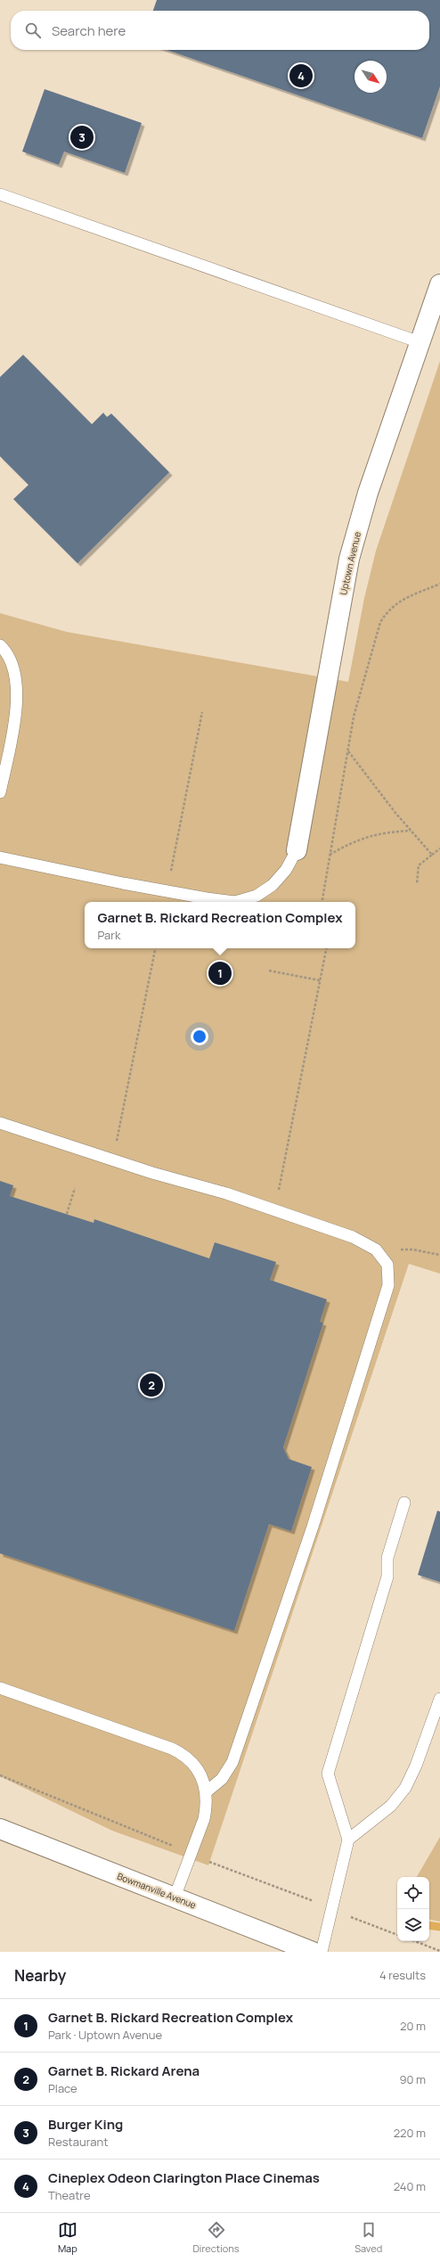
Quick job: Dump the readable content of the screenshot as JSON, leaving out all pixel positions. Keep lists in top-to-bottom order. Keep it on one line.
{"streets":{"street":["Uptown Avenue","Bowmanville Avenue"]},"north":"bottom right","page":{"search":"Search here","pins":["4","3","1","2"],"popup":["Garnet B. Rickard Recreation Complex","Park"],"heading":["Nearby","4 results"],"list":[{"mark":"1","name":"Garnet B. Rickard Recreation Complex","note":"Park · Uptown Avenue","value":"20 m"},{"mark":"2","name":"Garnet B. Rickard Arena","note":"Place","value":"90 m"},{"mark":"3","name":"Burger King","note":"Restaurant","value":"220 m"},{"mark":"4","name":"Cineplex Odeon Clarington Place Cinemas","note":"Theatre","value":"240 m"}],"nav":["Map","Directions","Saved"]}}
